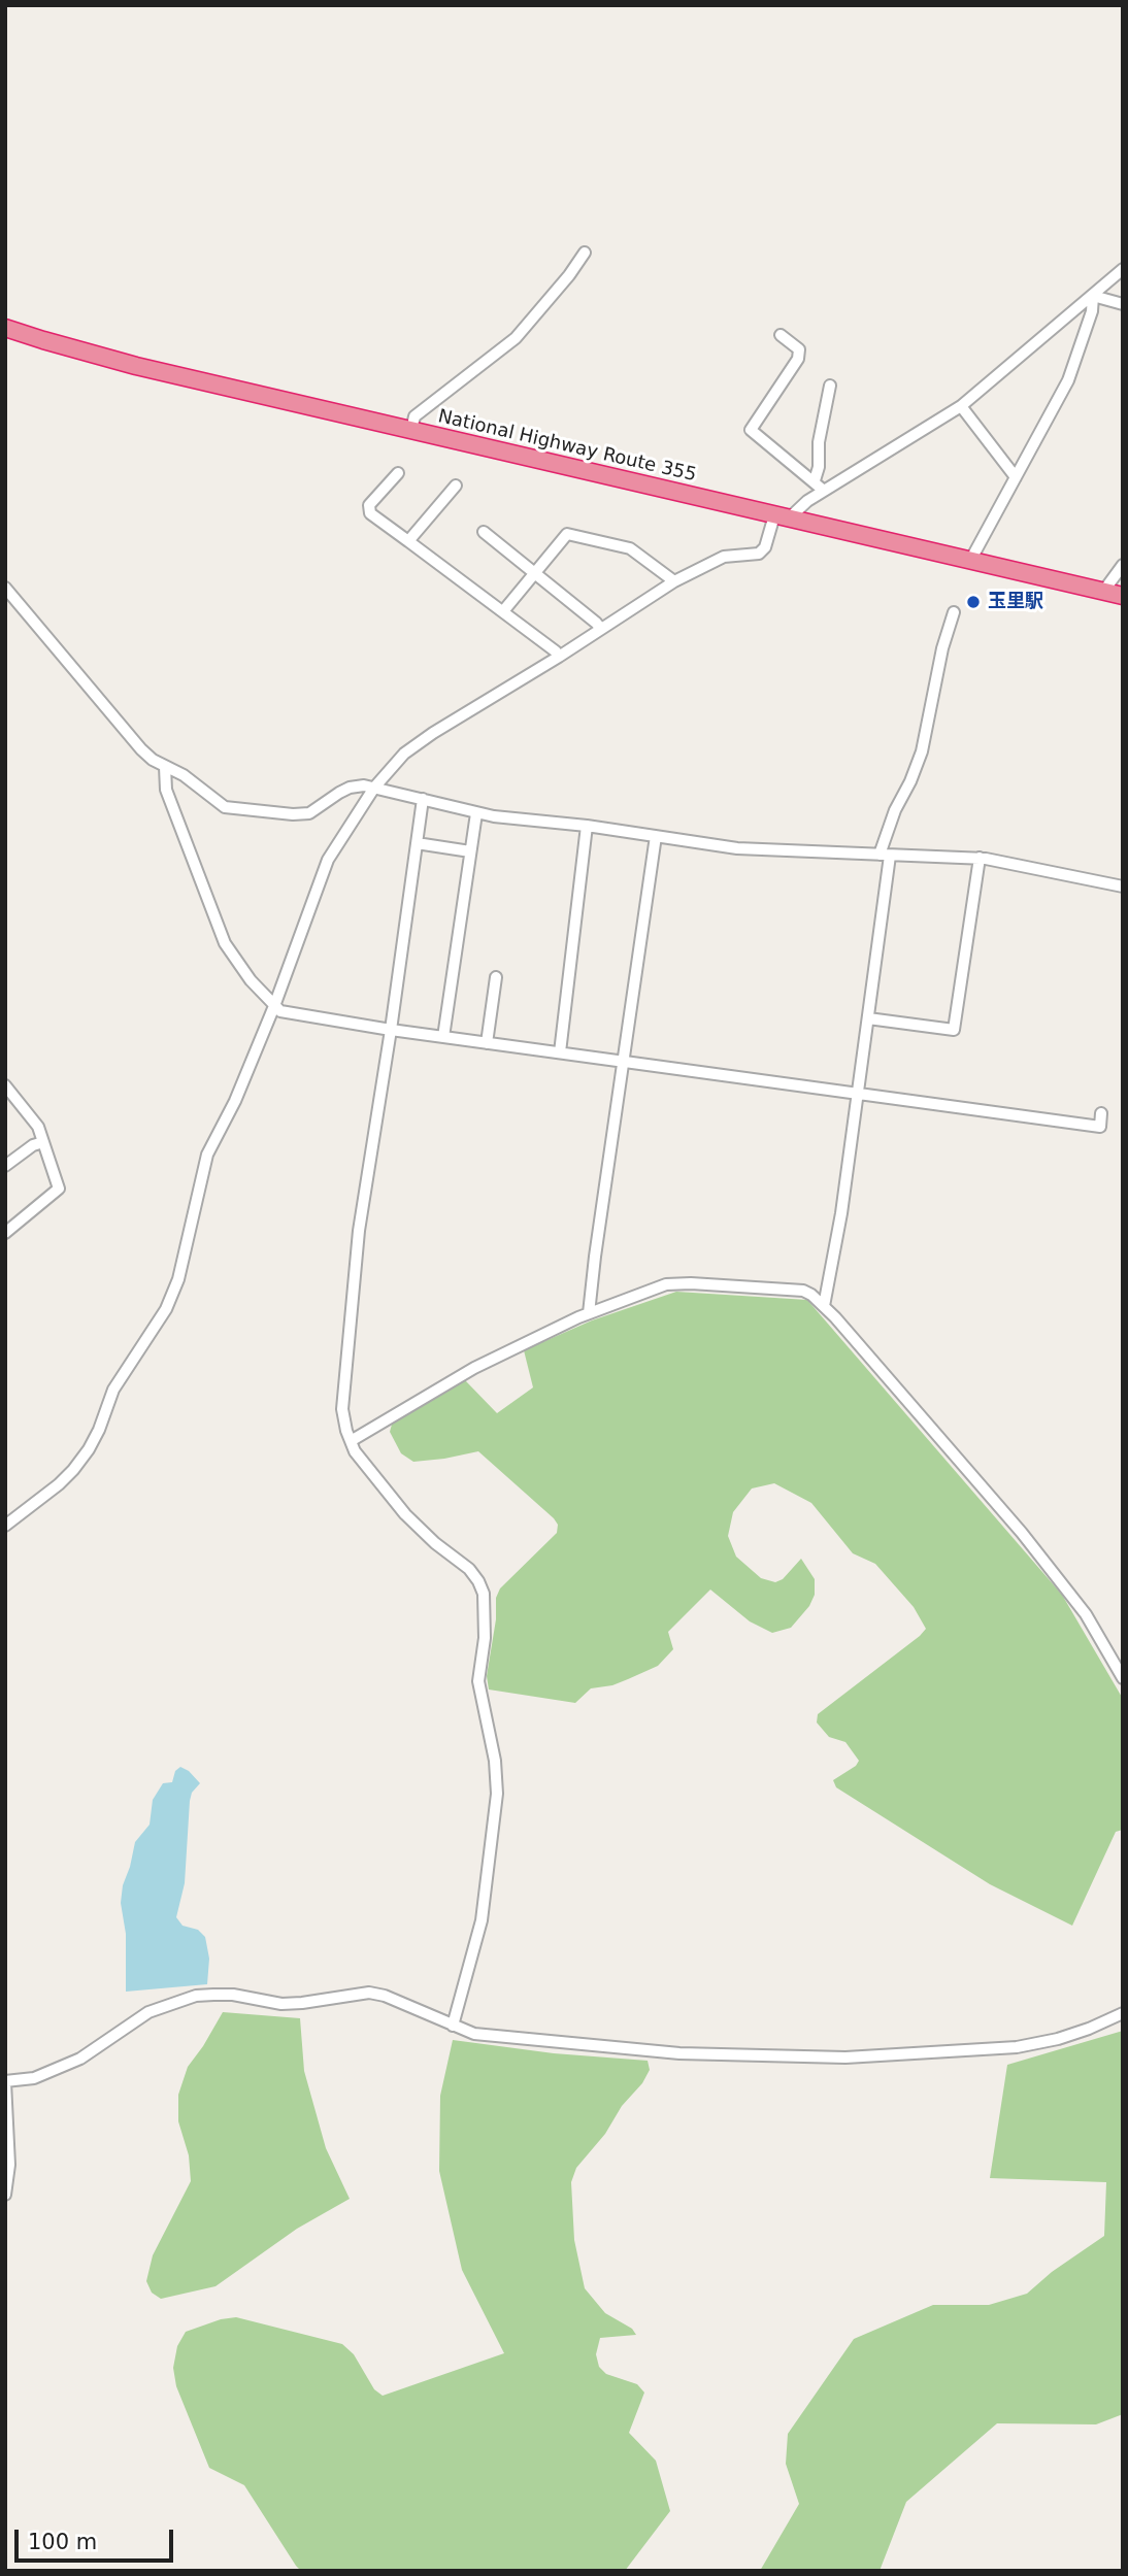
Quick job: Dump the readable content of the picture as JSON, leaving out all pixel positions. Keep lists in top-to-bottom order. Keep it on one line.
{"streets":{"highway":["National Highway Route 355"]},"places":["玉里駅"],"scale_bar":"100 m"}
